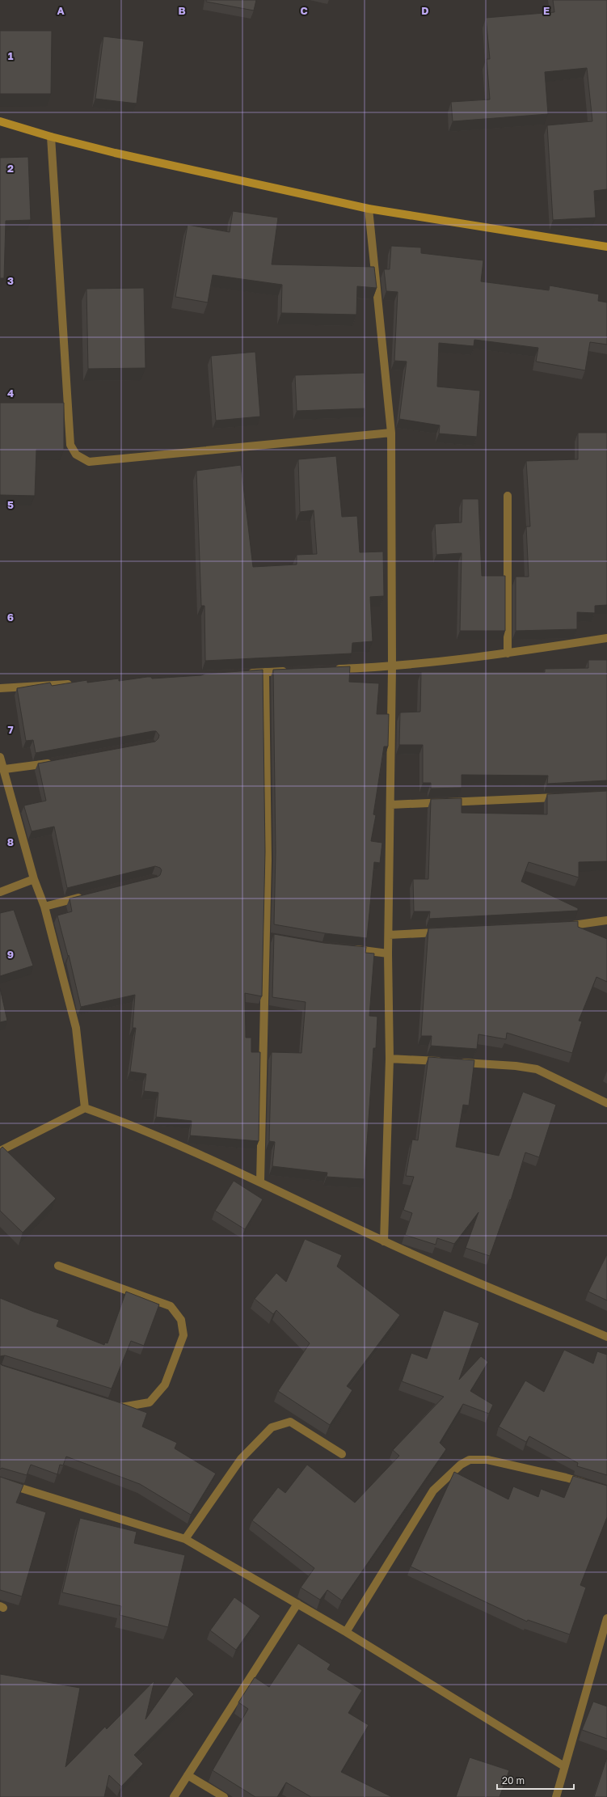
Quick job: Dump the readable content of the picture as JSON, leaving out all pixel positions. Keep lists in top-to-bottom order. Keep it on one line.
{"scale_bar":"20 m","grid":{"columns":["A","B","C","D","E"],"rows":["1","2","3","4","5","6","7","8","9"]}}
